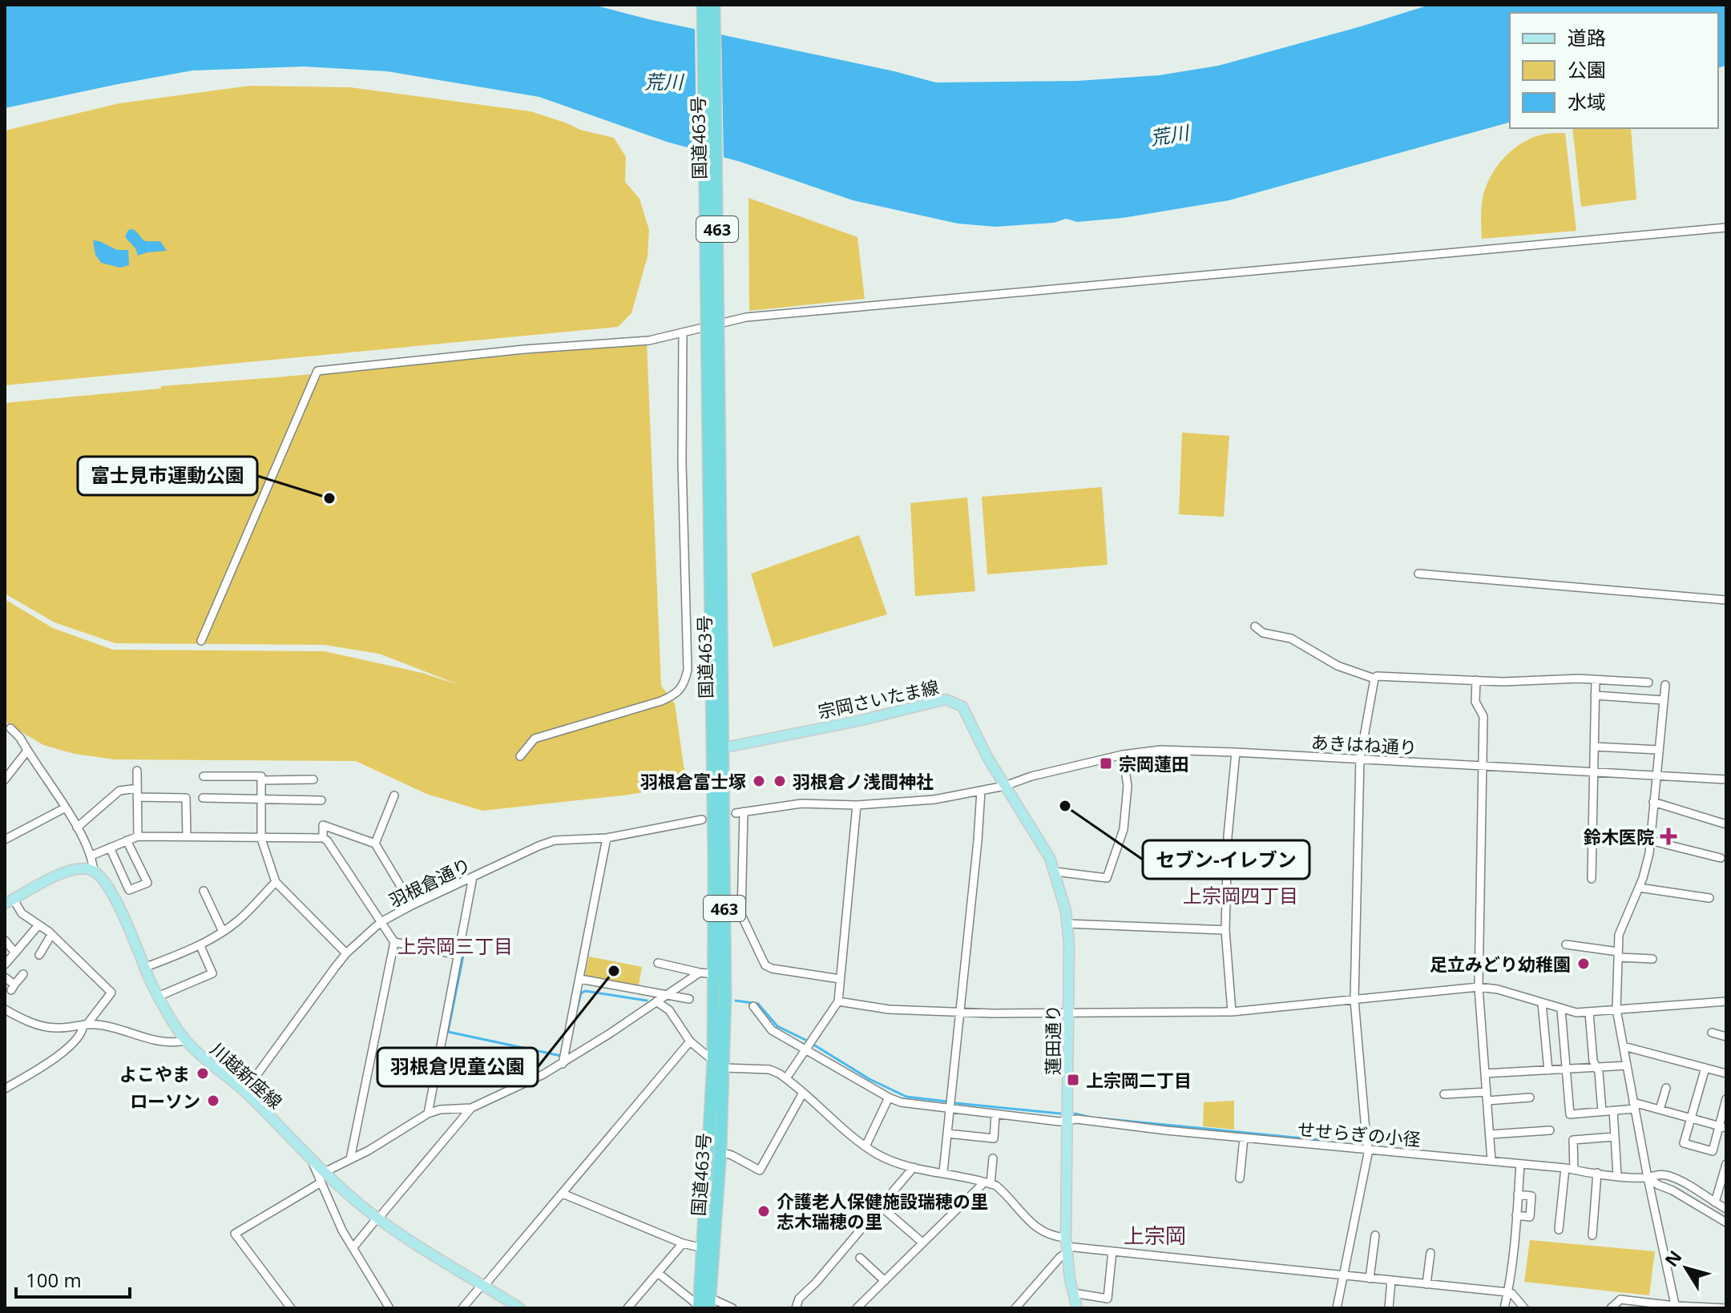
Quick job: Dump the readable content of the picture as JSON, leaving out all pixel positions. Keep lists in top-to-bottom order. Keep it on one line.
{"streets":{"highway":["国道463号","463"],"main road":["宗岡さいたま線","蓮田通り","川越新座線"],"street":["あきはね通り","羽根倉通り","せせらぎの小径"]},"crossings":[["国道463号","宗岡さいたま線"],["宗岡さいたま線","あきはね通り"],["宗岡さいたま線","蓮田通り"],["あきはね通り","蓮田通り"],["羽根倉通り","川越新座線"],["蓮田通り","せせらぎの小径"]],"districts":["上宗岡四丁目","上宗岡三丁目","上宗岡"],"water":["荒川"],"places":{"other":["富士見市運動公園","羽根倉富士塚","羽根倉ノ浅間神社","セブン-イレブン","足立みどり幼稚園","羽根倉児童公園","よこやま","ローソン","介護老人保健施設瑞穂の里 志木瑞穂の里"],"transit":["宗岡蓮田","上宗岡二丁目"],"health":["鈴木医院"]},"legend":["道路","公園","水域"],"scale_bar":"100 m","north":"top left"}
